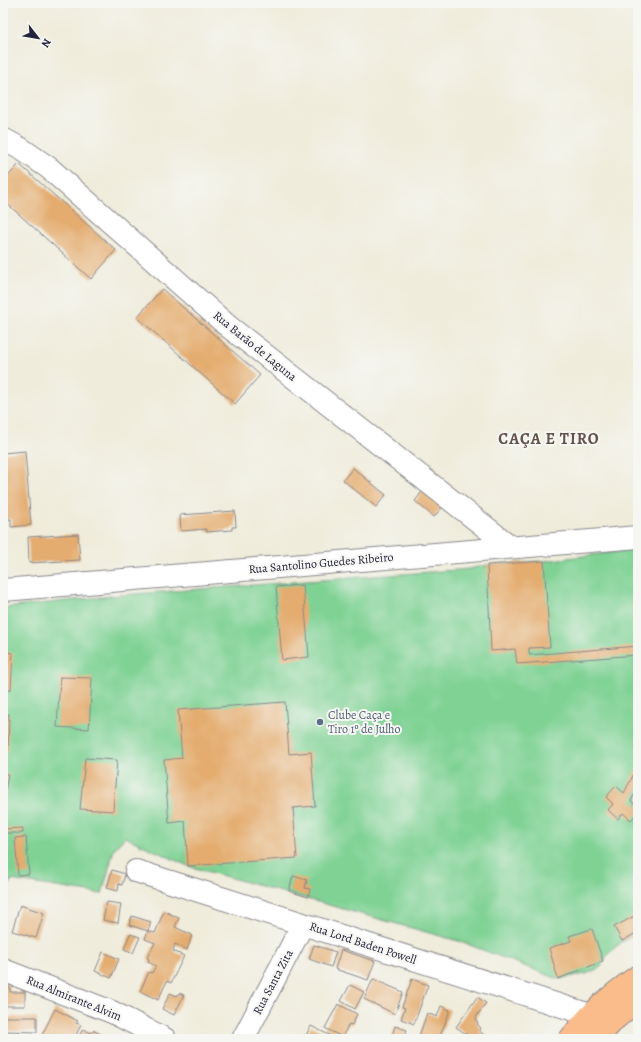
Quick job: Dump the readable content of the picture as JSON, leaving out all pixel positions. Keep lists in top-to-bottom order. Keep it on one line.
{"streets":{"street":["Rua Barão de Laguna","Rua Santolino Guedes Ribeiro","Rua Lord Baden Powell","Rua Santa Zita","Rua Almirante Alvim"]},"crossings":[["Rua Barão de Laguna","Rua Santolino Guedes Ribeiro"],["Rua Lord Baden Powell","Rua Santa Zita"]],"districts":["CAÇA E TIRO"],"places":["Clube Caça e Tiro 1º de Julho"],"north":"bottom right"}
